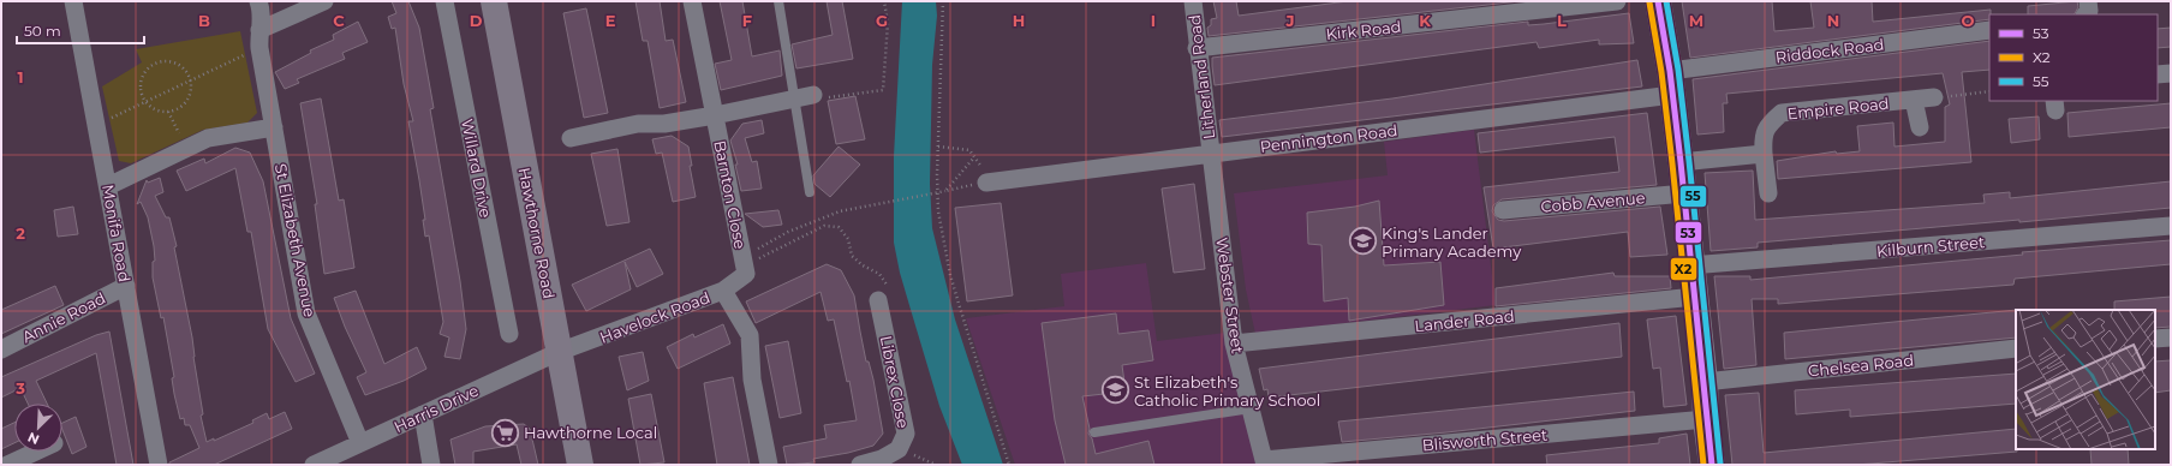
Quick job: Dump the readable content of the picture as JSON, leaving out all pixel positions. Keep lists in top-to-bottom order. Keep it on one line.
{"streets":{"main road":["Hawthorne Road"],"street":["Kirk Road","Riddock Road","Litherland Road","Empire Road","Pennington Road","Willard Drive","Barnton Close","Cobb Avenue","Monifa Road","St Elizabeth Avenue","Kilburn Street","Webster Street","Annie Road","Havelock Road","Lander Road","Chelsea Road","Librex Close","Harris Drive","Blisworth Street"]},"crossings":[["Kirk Road","Litherland Road"],["Riddock Road","Pennington Road"],["Litherland Road","Pennington Road"],["Litherland Road","Webster Street"],["Pennington Road","Webster Street"],["Barnton Close","Havelock Road"],["Monifa Road","Annie Road"],["Hawthorne Road","Havelock Road"],["Hawthorne Road","Harris Drive"],["St Elizabeth Avenue","Harris Drive"],["Webster Street","Lander Road"],["Webster Street","Blisworth Street"],["Havelock Road","Harris Drive"]],"places":{"school or university":["King's Lander Primary Academy","St Elizabeth's Catholic Primary School"],"supermarket":["Hawthorne Local"]},"lines":["transit line 53","transit line 55","transit line X2"],"legend":["53","X2","55"],"scale_bar":"50 m","north":"bottom left","grid":{"columns":["B","C","D","E","F","G","H","I","J","K","L","M","N","O"],"rows":["1","2","3"]}}
